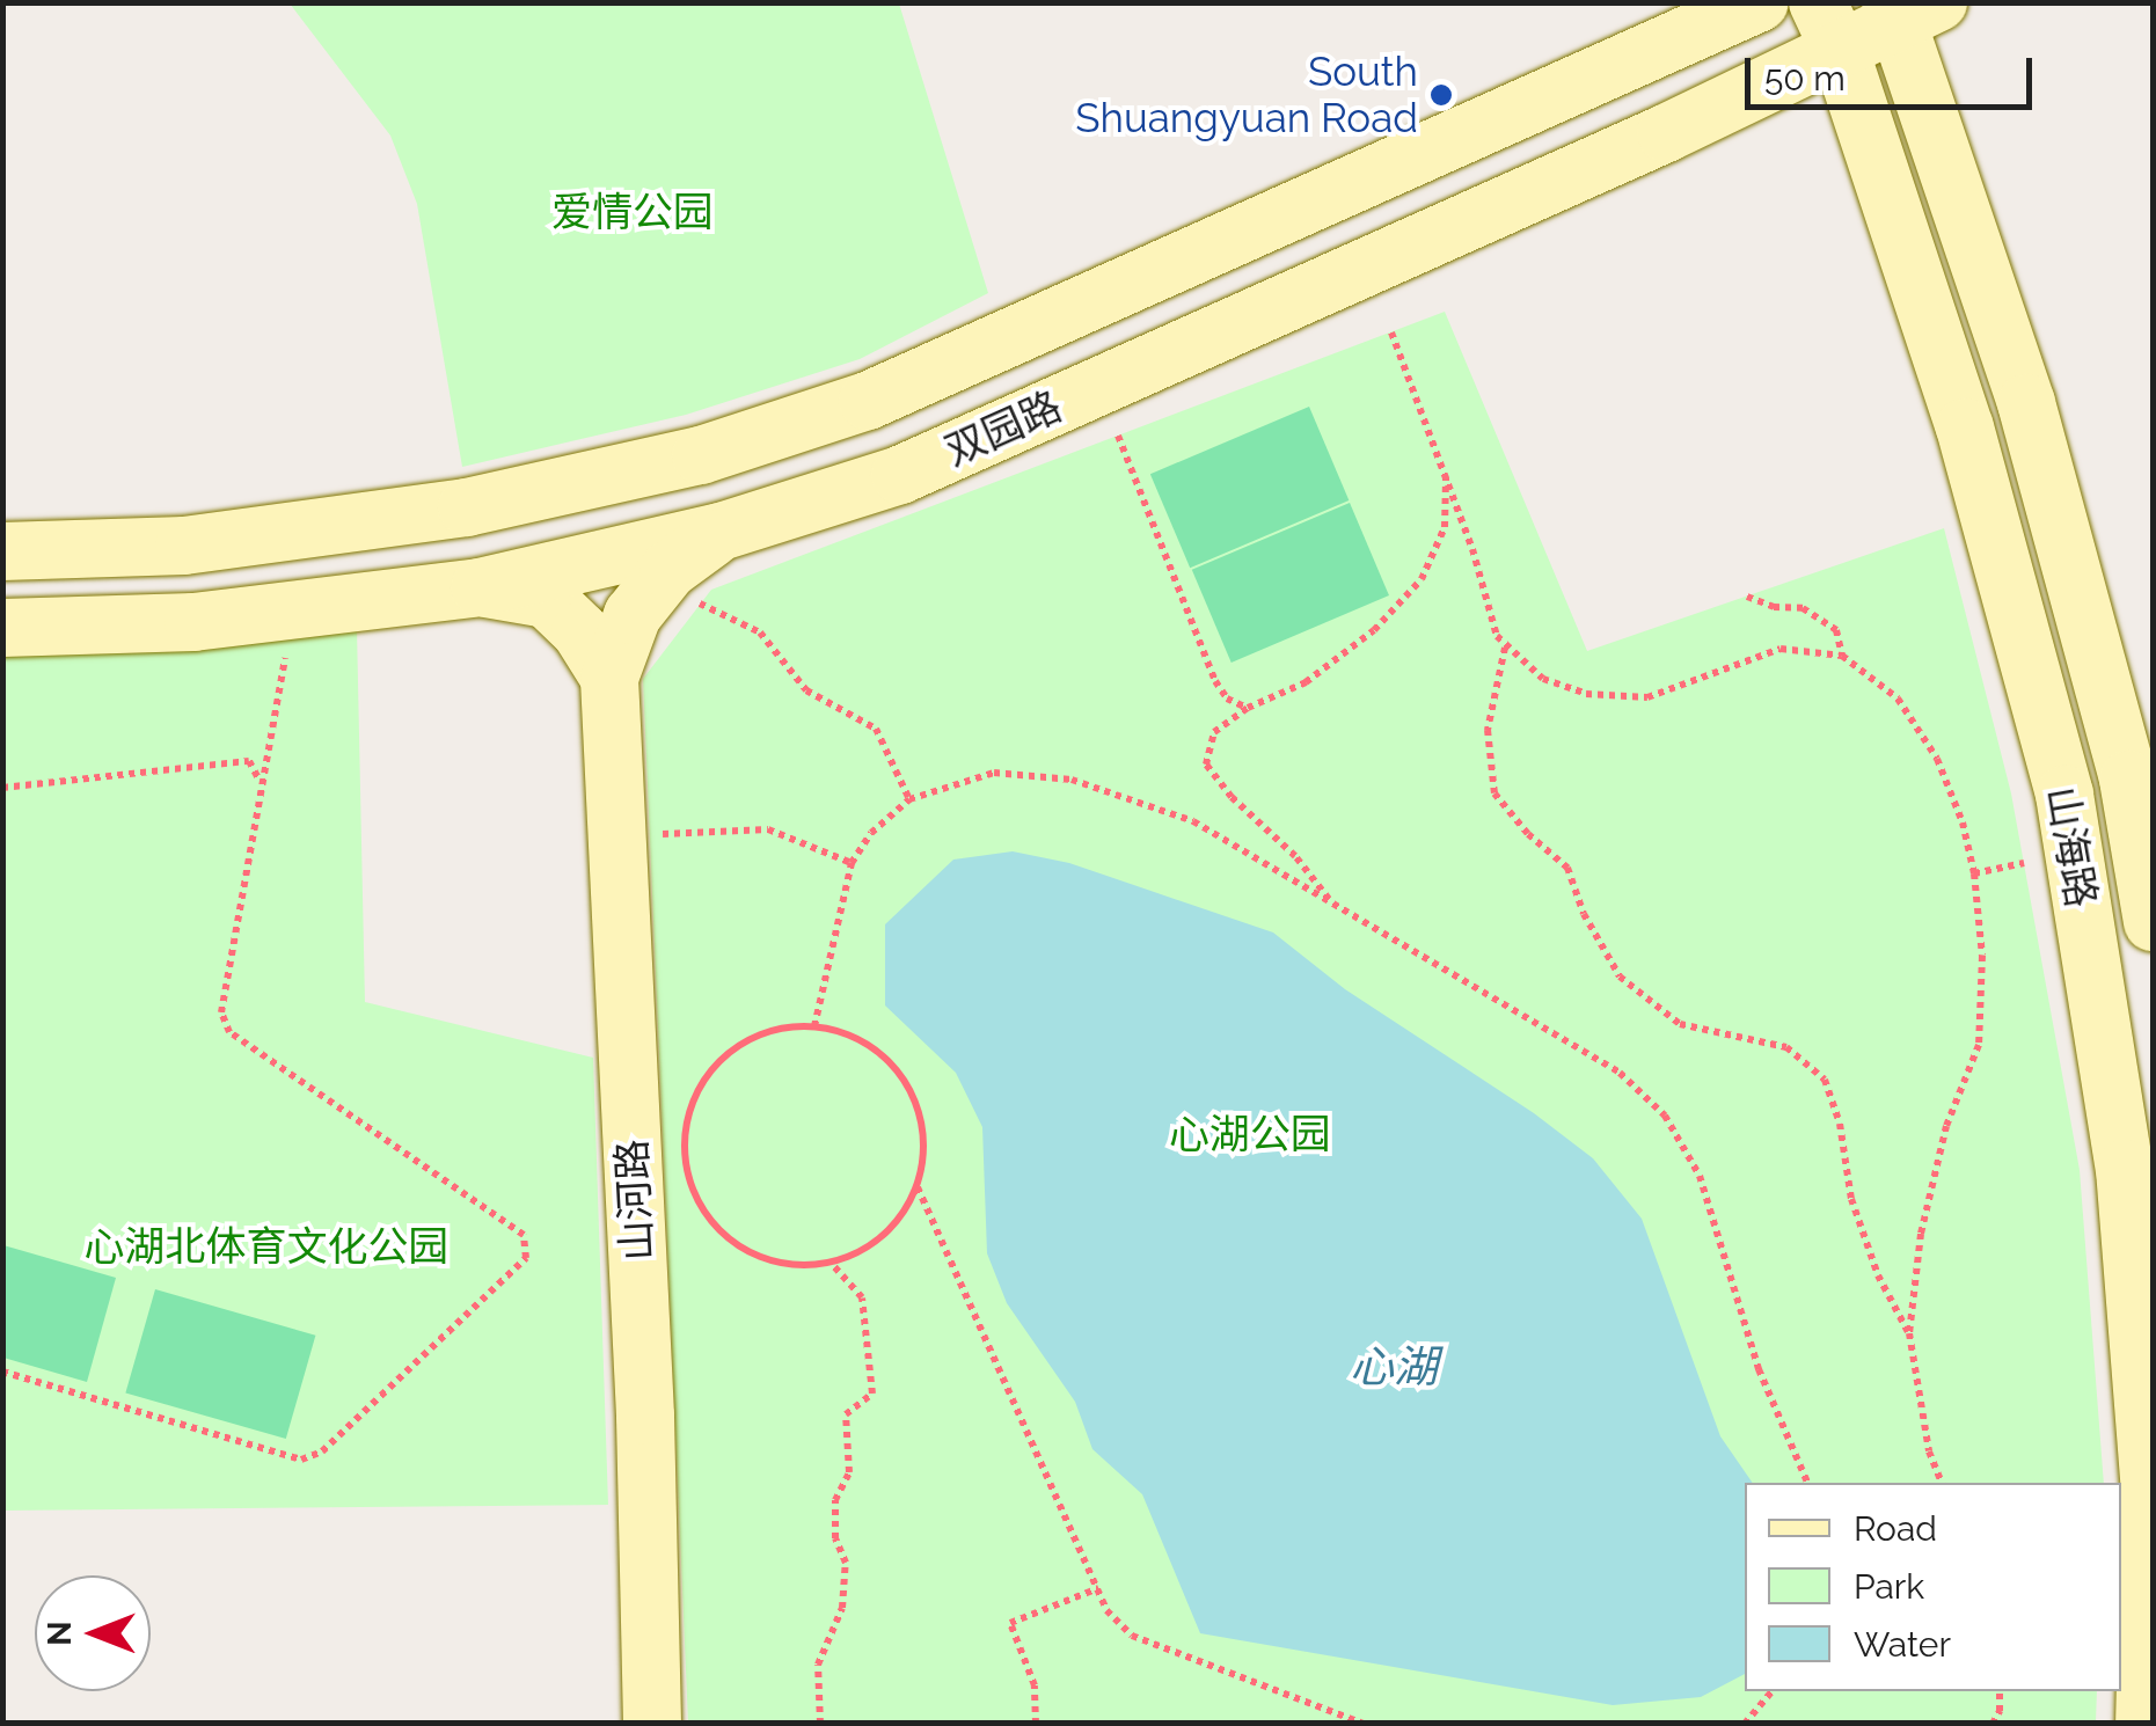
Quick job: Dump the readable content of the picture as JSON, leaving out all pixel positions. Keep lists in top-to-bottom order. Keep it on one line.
{"streets":{"street":["双园路","山海路","山河路"]},"crossings":[["双园路","山海路"]],"water":["心湖"],"parks":["爱情公园","心湖公园","心湖北体育文化公园"],"places":["South Shuangyuan Road"],"legend":["Road","Park","Water"],"scale_bar":"50 m","north":"left"}
